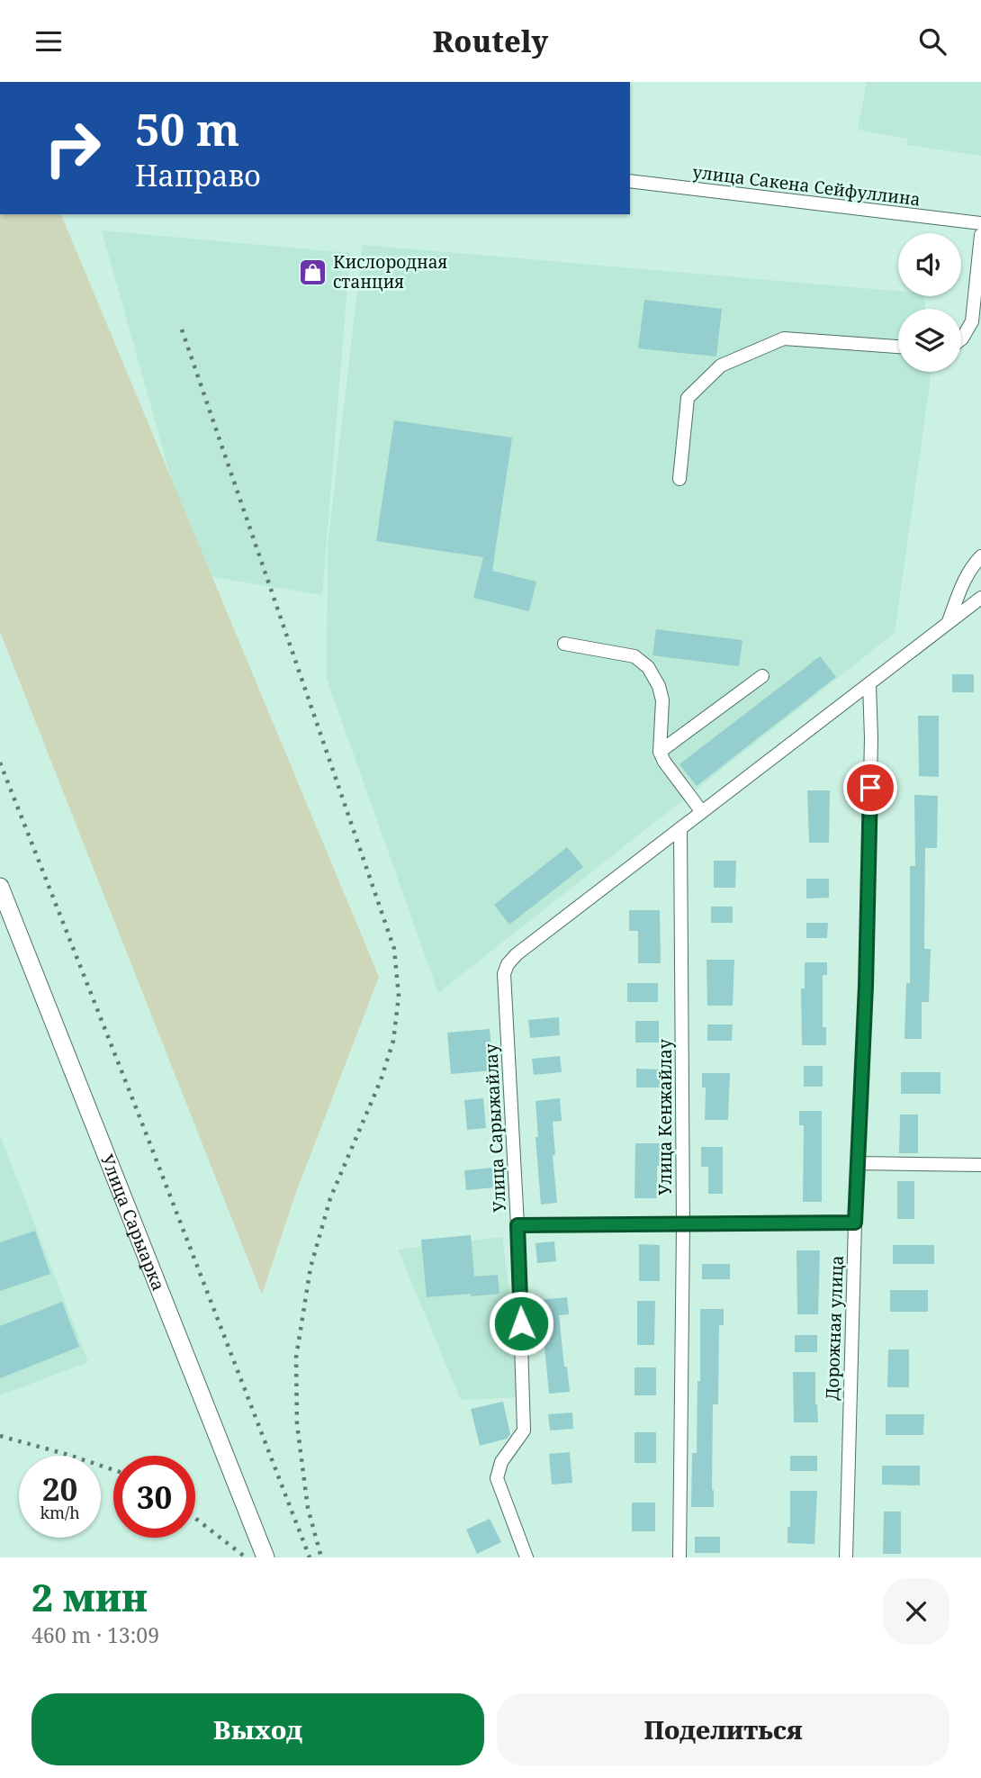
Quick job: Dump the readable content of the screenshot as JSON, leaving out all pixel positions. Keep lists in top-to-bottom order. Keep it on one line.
{"streets":{"main road":["Улица Сарыарка"],"street":["улица Сакена Сейфуллина","Улица Кенжайлау","Улица Сарыжайлау","Дорожная улица"]},"crossings":[["Улица Кенжайлау","Улица Сарыжайлау"]],"places":{"shop":["Кислородная станция"]},"page":{"header":"Routely","turn":["50 m","Направо"],"speed":"20 km/h","limit":"30","heading":["2 мин","460 m · 13:09"],"buttons":["Выход","Поделиться"]}}
